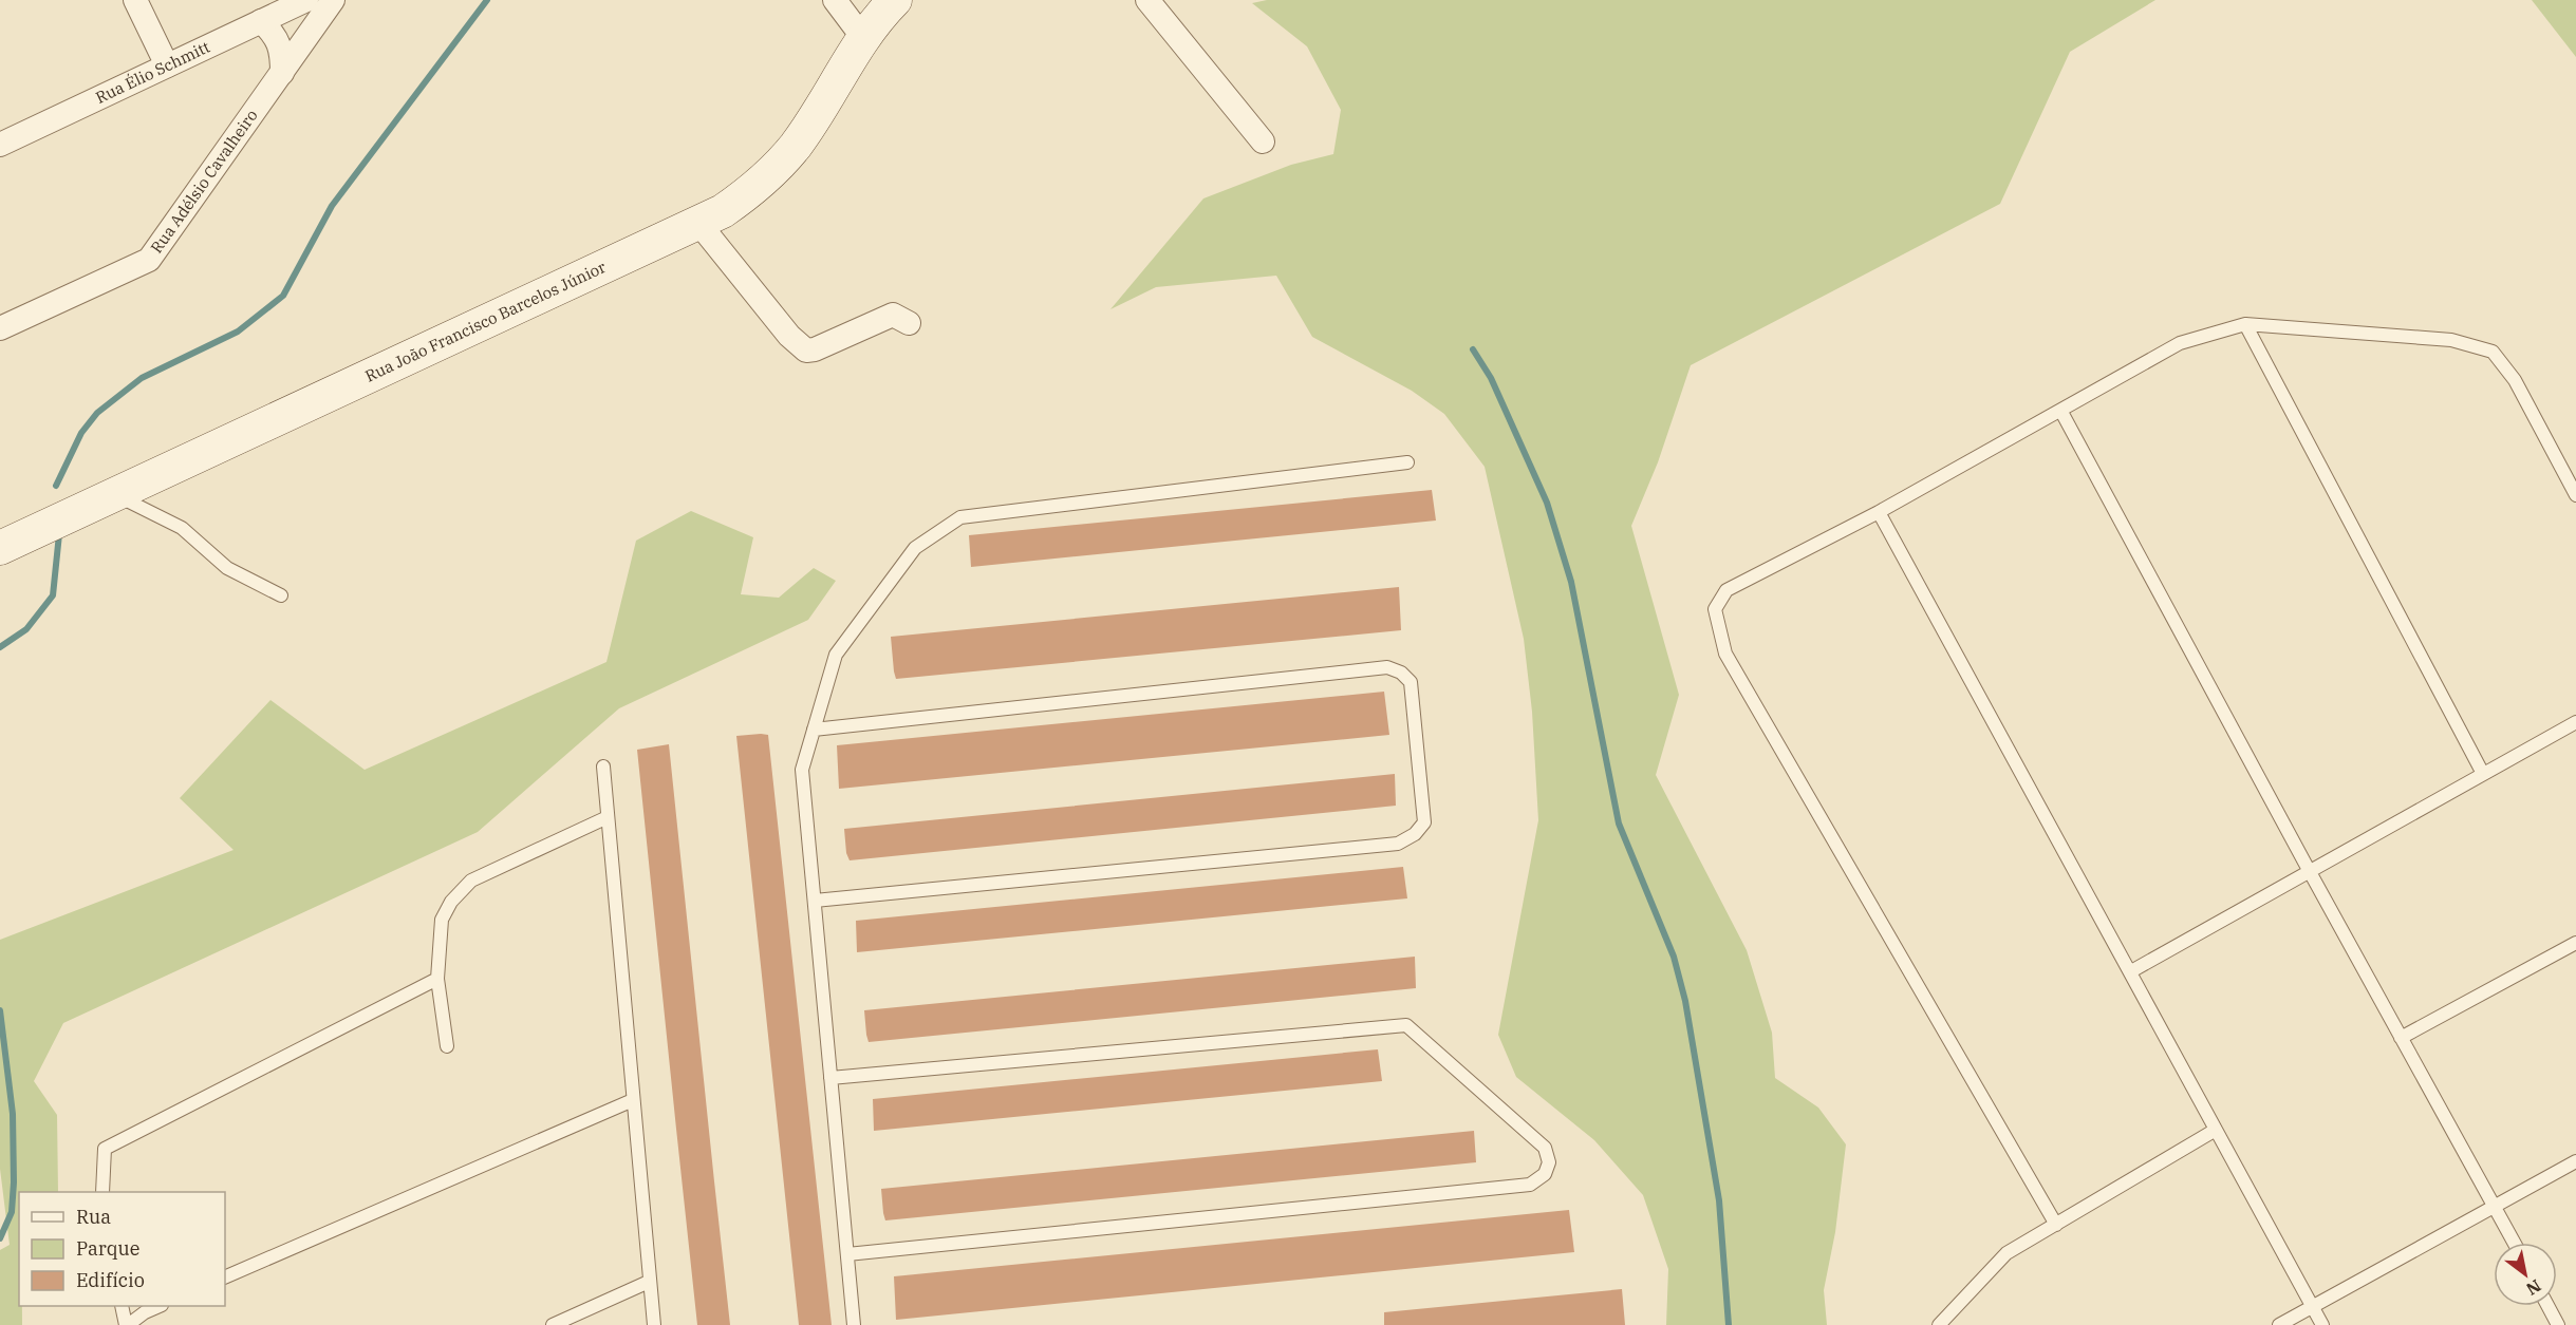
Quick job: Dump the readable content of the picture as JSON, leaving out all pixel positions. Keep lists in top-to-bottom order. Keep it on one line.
{"streets":{"street":["Rua Élio Schmitt","Rua Adélsio Cavalheiro","Rua João Francisco Barcelos Júnior"]},"legend":["Rua","Parque","Edifício"],"north":"bottom right"}
